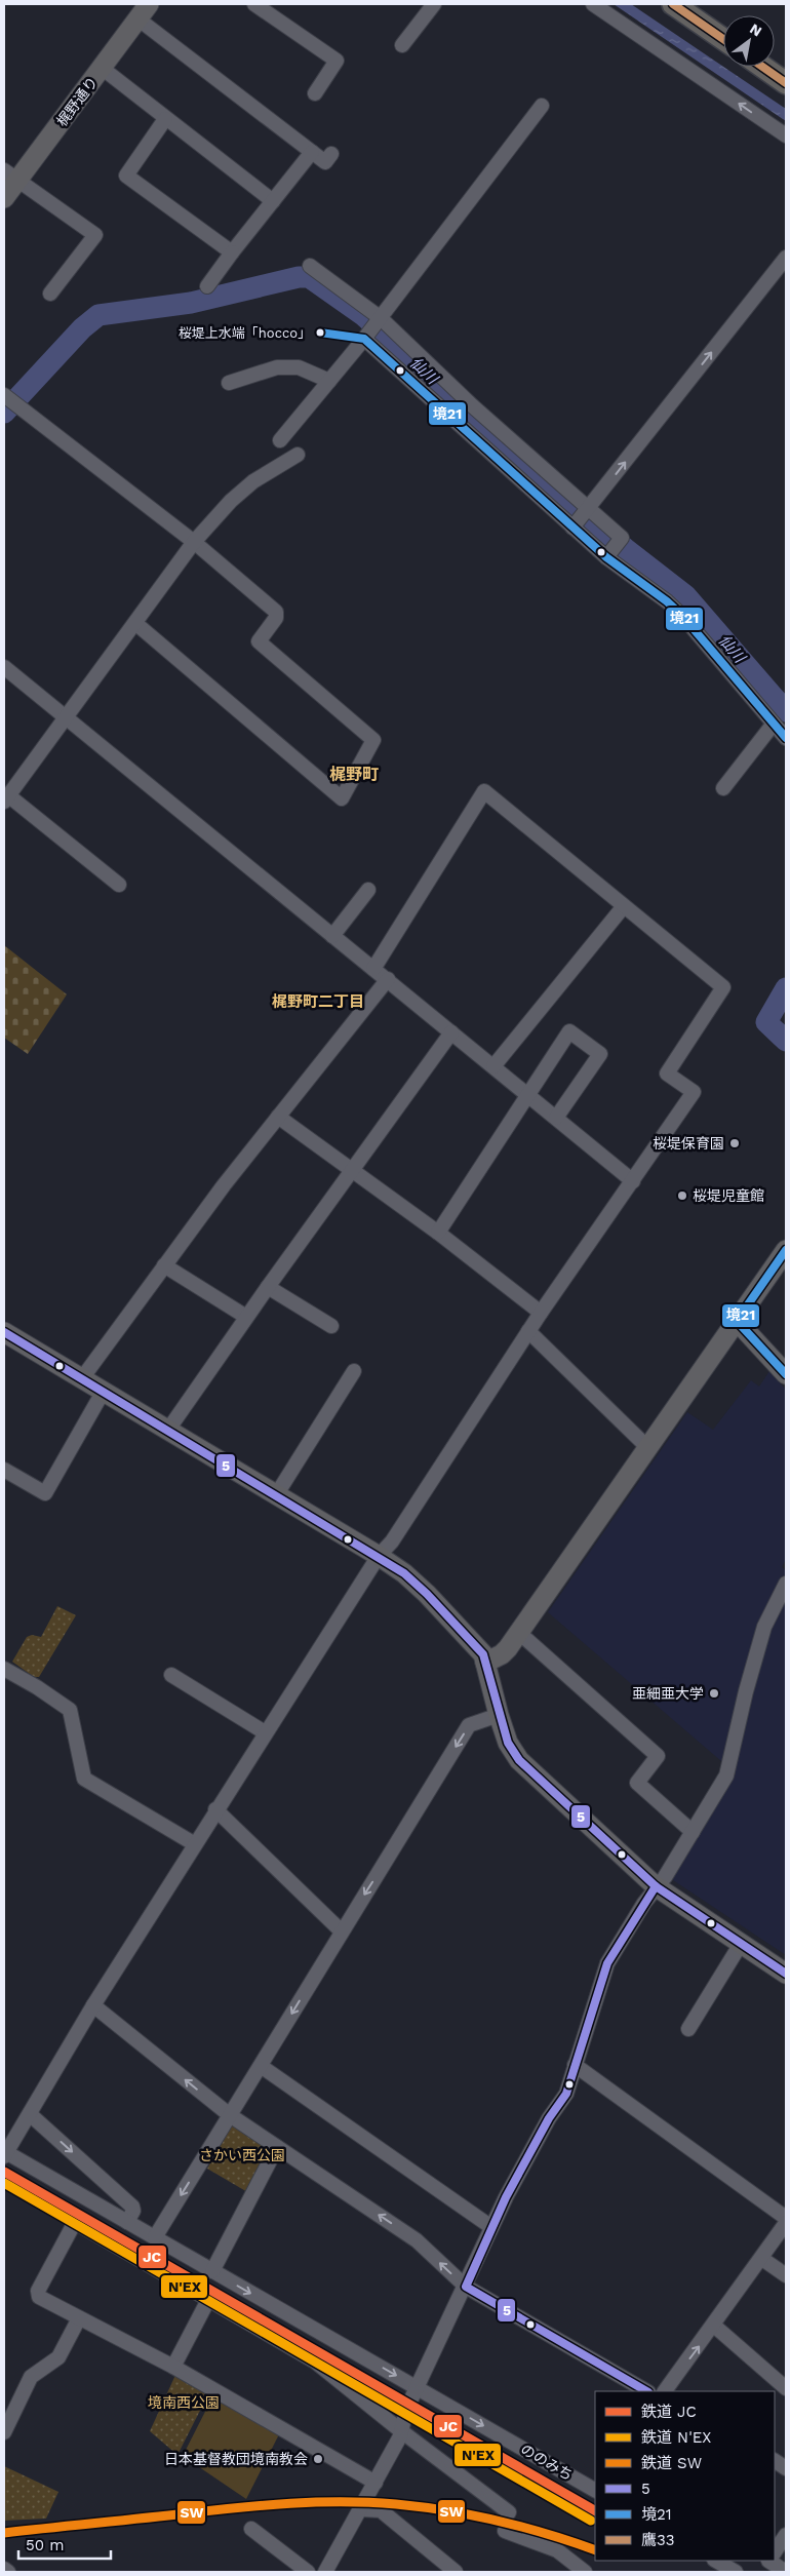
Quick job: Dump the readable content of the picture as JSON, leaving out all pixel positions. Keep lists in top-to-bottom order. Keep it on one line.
{"streets":{"street":["梶野通り","ののみち"]},"districts":["梶野町","梶野町二丁目"],"water":["仙川"],"parks":["さかい西公園","境南西公園"],"places":["桜堤上水端「hocco」","桜堤保育園","桜堤児童館","亜細亜大学","日本基督教団境南教会"],"lines":["transit line 鷹33","transit line 境21","transit line 5","rail line JC","rail line N'EX","rail line SW"],"legend":["鉄道 JC","鉄道 N'EX","鉄道 SW","5","境21","鷹33"],"scale_bar":"50 m","north":"top right"}
